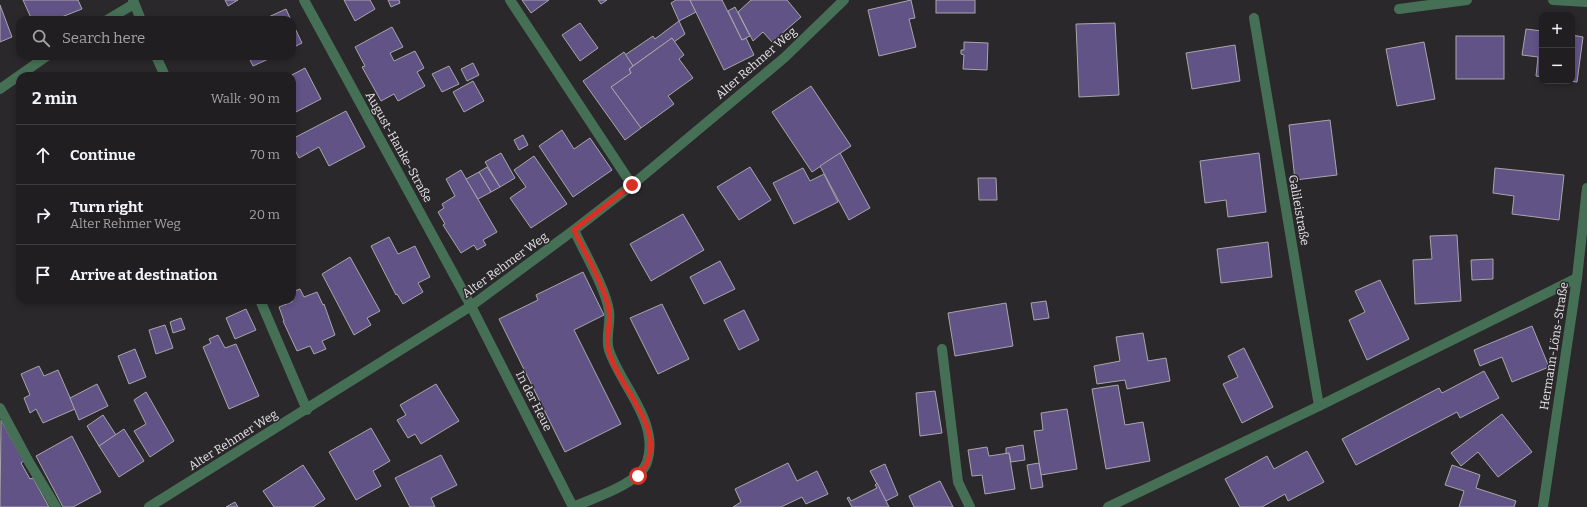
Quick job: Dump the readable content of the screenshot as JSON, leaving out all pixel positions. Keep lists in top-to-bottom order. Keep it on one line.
{"streets":{"street":["Alter Rehmer Weg","August-Hanke-Straße","Galileistraße","Hermann-Löns-Straße","In der Heue"]},"crossings":[["Alter Rehmer Weg","August-Hanke-Straße"],["Alter Rehmer Weg","In der Heue"],["August-Hanke-Straße","In der Heue"]],"page":{"map_buttons":["+","−"],"search":"Search here","heading":["2 min","Walk · 90 m"],"list":[["Continue","70 m"],["Turn right","Alter Rehmer Weg","20 m"],"Arrive at destination"]}}
